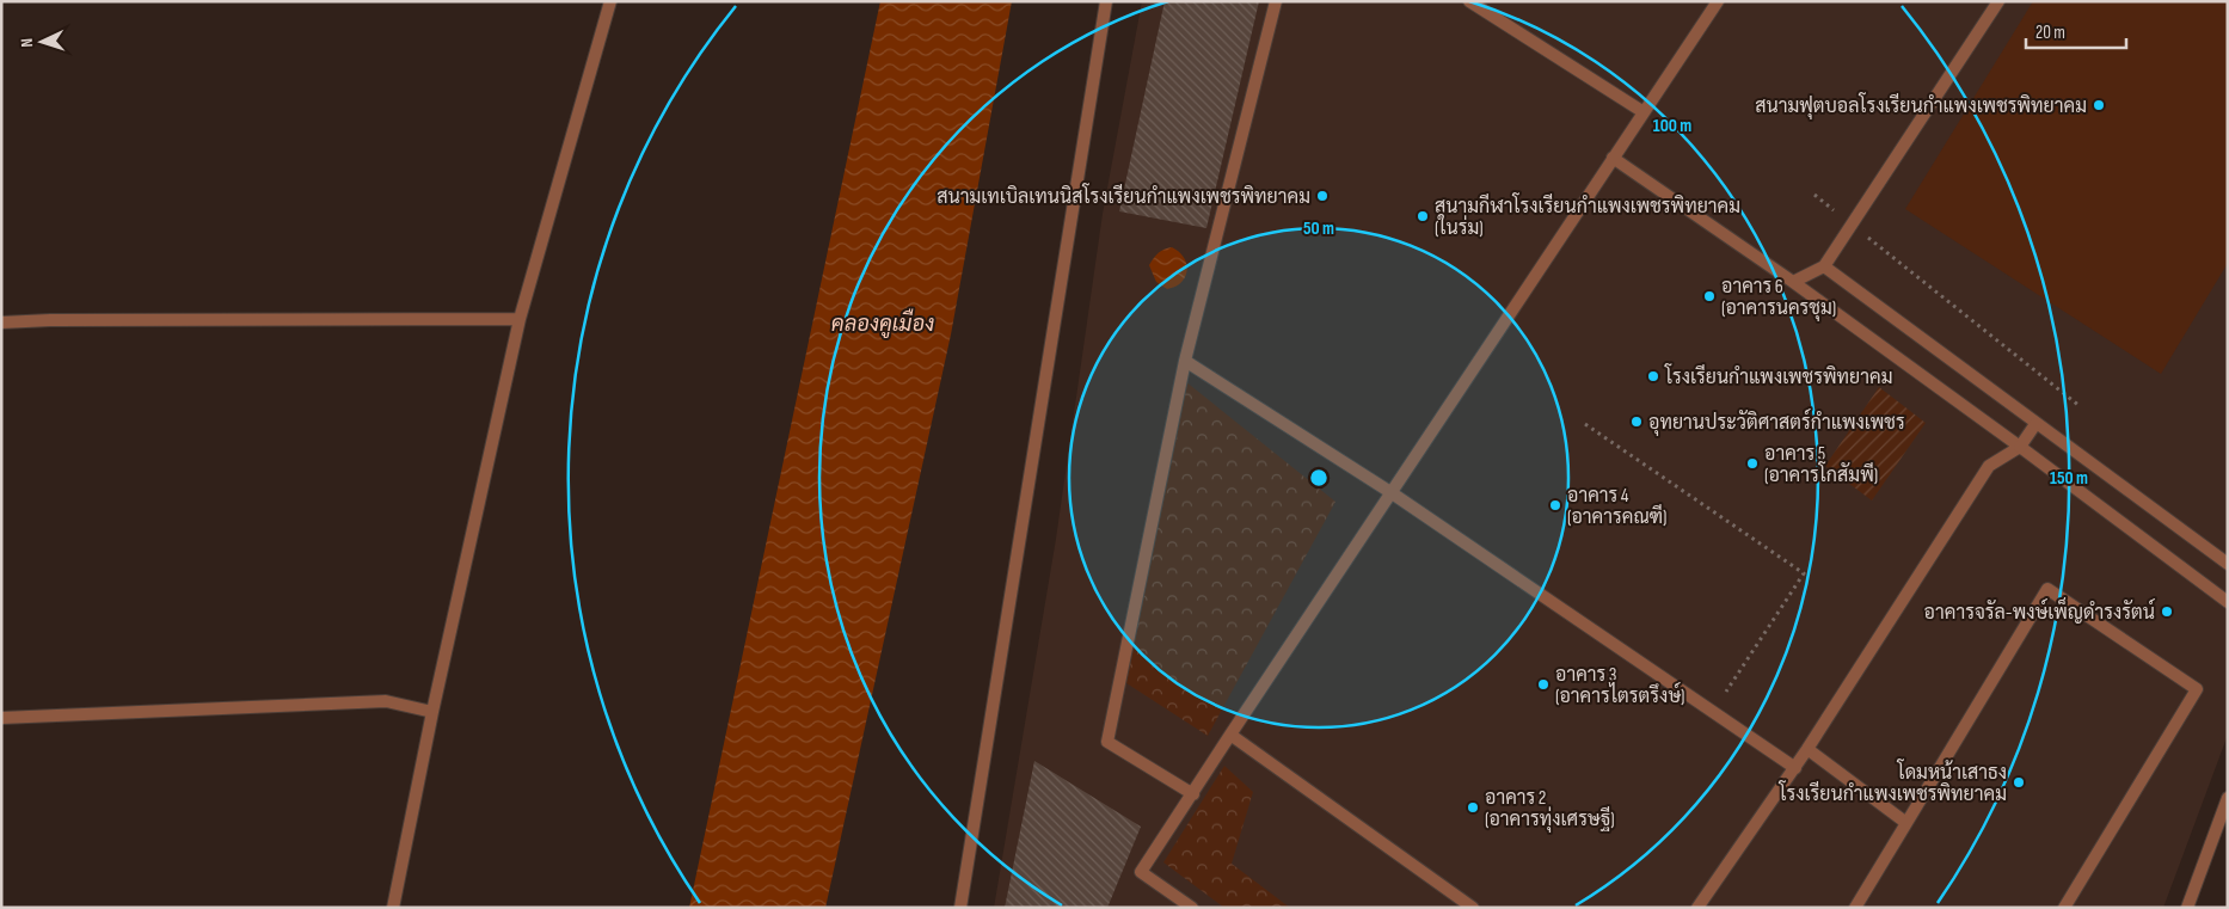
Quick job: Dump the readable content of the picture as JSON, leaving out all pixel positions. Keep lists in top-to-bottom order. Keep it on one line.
{"water":["คลองคูเมือง"],"places":["สนามฟุตบอลโรงเรียนกำแพงเพชรพิทยาคม","สนามเทเบิลเทนนิสโรงเรียนกำแพงเพชรพิทยาคม","สนามกีฬาโรงเรียนกำแพงเพชรพิทยาคม (ในร่ม)","อาคาร 6 (อาคารนครชุม)","โรงเรียนกำแพงเพชรพิทยาคม","อุทยานประวัติศาสตร์กำแพงเพชร","อาคาร 5 (อาคารโกสัมพี)","อาคาร 4 (อาคารคณฑี)","อาคารจรัล-พงษ์เพ็ญดำรงรัตน์","อาคาร 3 (อาคารไตรตรึงษ์)","โดมหน้าเสาธง โรงเรียนกำแพงเพชรพิทยาคม","อาคาร 2 (อาคารทุ่งเศรษฐี)"],"scale_bar":"20 m","north":"left","rings":["100 m","50 m","150 m"]}
